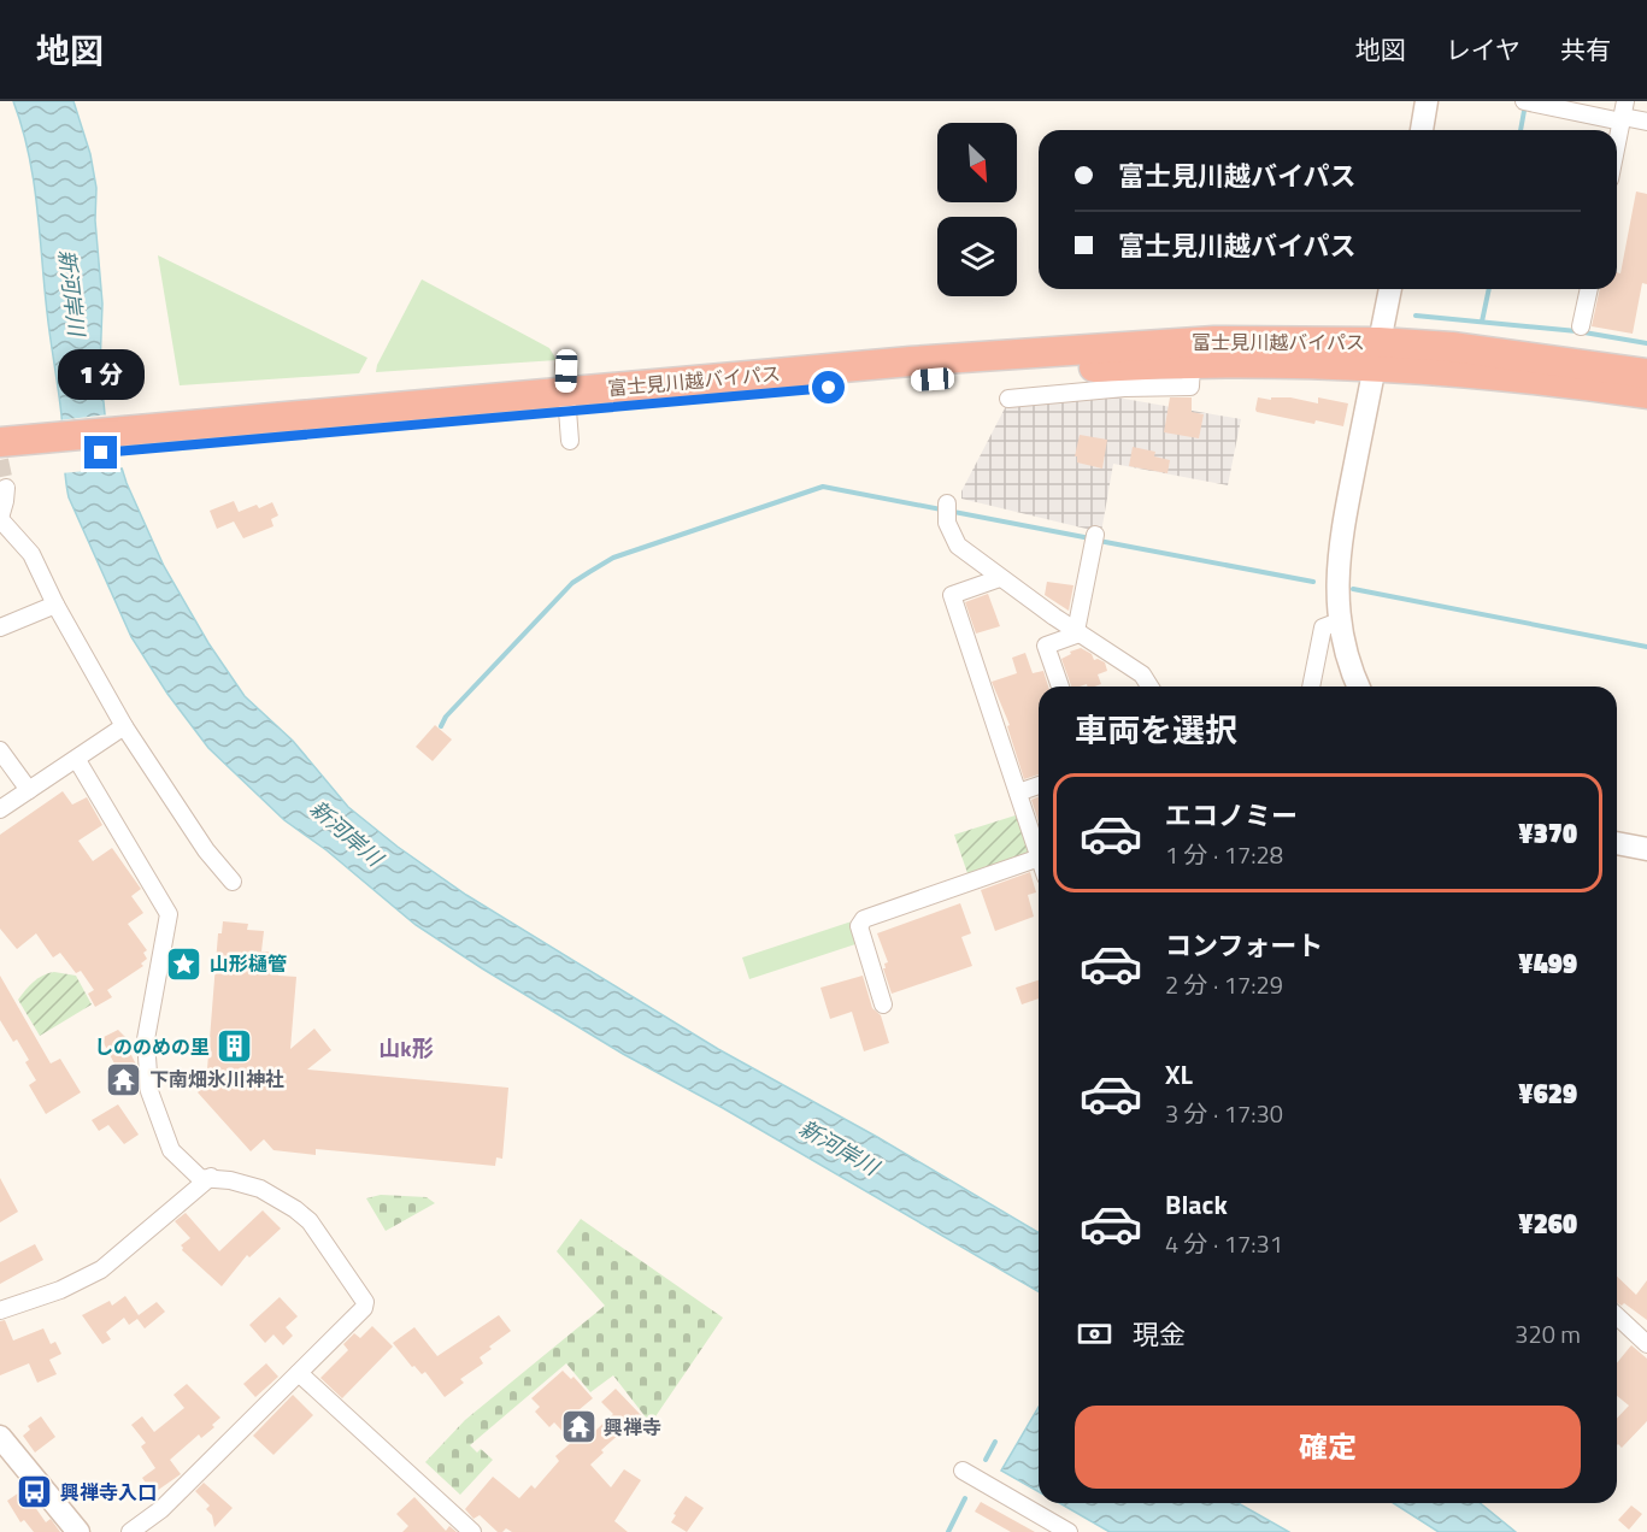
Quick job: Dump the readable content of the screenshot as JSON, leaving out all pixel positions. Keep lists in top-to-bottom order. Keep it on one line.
{"streets":{"highway":["富士見川越バイパス"]},"districts":["山k形"],"water":["新河岸川"],"places":{"place":["山形樋管"],"building":["しののめの里"],"temple":["下南畑氷川神社","興禅寺"],"bus stop":["興禅寺入口"]},"north":"bottom right","page":{"header":"地図","nav":["地図","レイヤ","共有"],"banner":["富士見川越バイパス","富士見川越バイパス"],"bubble":"1 分","heading":"車両を選択","list":[{"name":"エコノミー","note":"1 分 · 17:28","value":"¥370"},{"name":"コンフォート","note":"2 分 · 17:29","value":"¥499"},{"name":"XL","note":"3 分 · 17:30","value":"¥629"},{"name":"Black","note":"4 分 · 17:31","value":"¥260"}],"pay":["現金","320 m"],"buttons":"確定"}}
